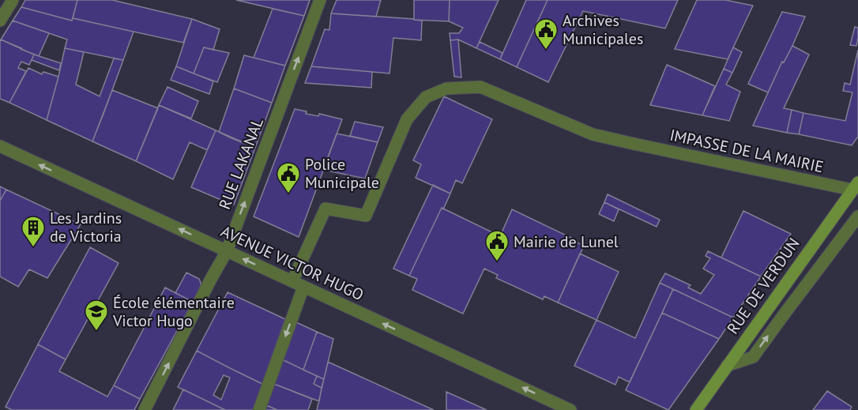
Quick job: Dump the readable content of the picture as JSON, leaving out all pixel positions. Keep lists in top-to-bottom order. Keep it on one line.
{"streets":{"main road":["RUE DE VERDUN"],"street":["IMPASSE DE LA MAIRIE","RUE LAKANAL","AVENUE VICTOR HUGO"]},"crossings":[["IMPASSE DE LA MAIRIE","AVENUE VICTOR HUGO"],["IMPASSE DE LA MAIRIE","RUE DE VERDUN"],["RUE LAKANAL","AVENUE VICTOR HUGO"]],"one_way":["RUE LAKANAL","AVENUE VICTOR HUGO"],"places":{"public building":["Archives Municipales","Police Municipale","Mairie de Lunel"],"building":["Les Jardins de Victoria"],"school or university":["École élémentaire Victor Hugo"]}}
